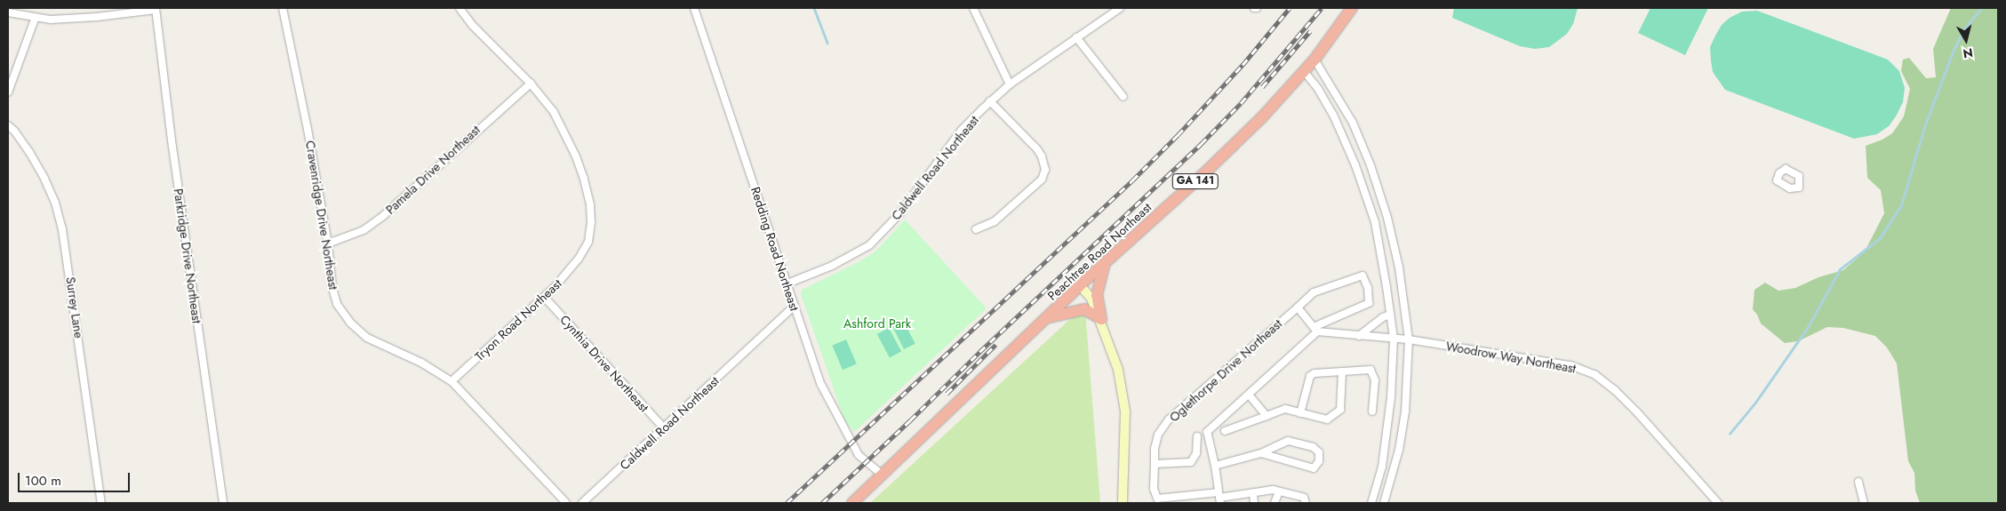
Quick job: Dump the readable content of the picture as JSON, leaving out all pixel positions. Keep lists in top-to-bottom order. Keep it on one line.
{"streets":{"highway":["GA 141","Peachtree Road Northeast"],"street":["Caldwell Road Northeast","Pamela Drive Northeast","Cravenridge Drive Northeast","Redding Road Northeast","Parkridge Drive Northeast","Surrey Lane","Tryon Road Northeast","Woodrow Way Northeast","Cynthia Drive Northeast","Oglethorpe Drive Northeast"]},"crossings":[["Caldwell Road Northeast","Redding Road Northeast"],["Caldwell Road Northeast","Cynthia Drive Northeast"],["Pamela Drive Northeast","Cravenridge Drive Northeast"],["Pamela Drive Northeast","Tryon Road Northeast"],["Cravenridge Drive Northeast","Tryon Road Northeast"],["Redding Road Northeast","Peachtree Road Northeast"],["Tryon Road Northeast","Cynthia Drive Northeast"]],"parks":["Ashford Park"],"scale_bar":"100 m","north":"bottom"}
